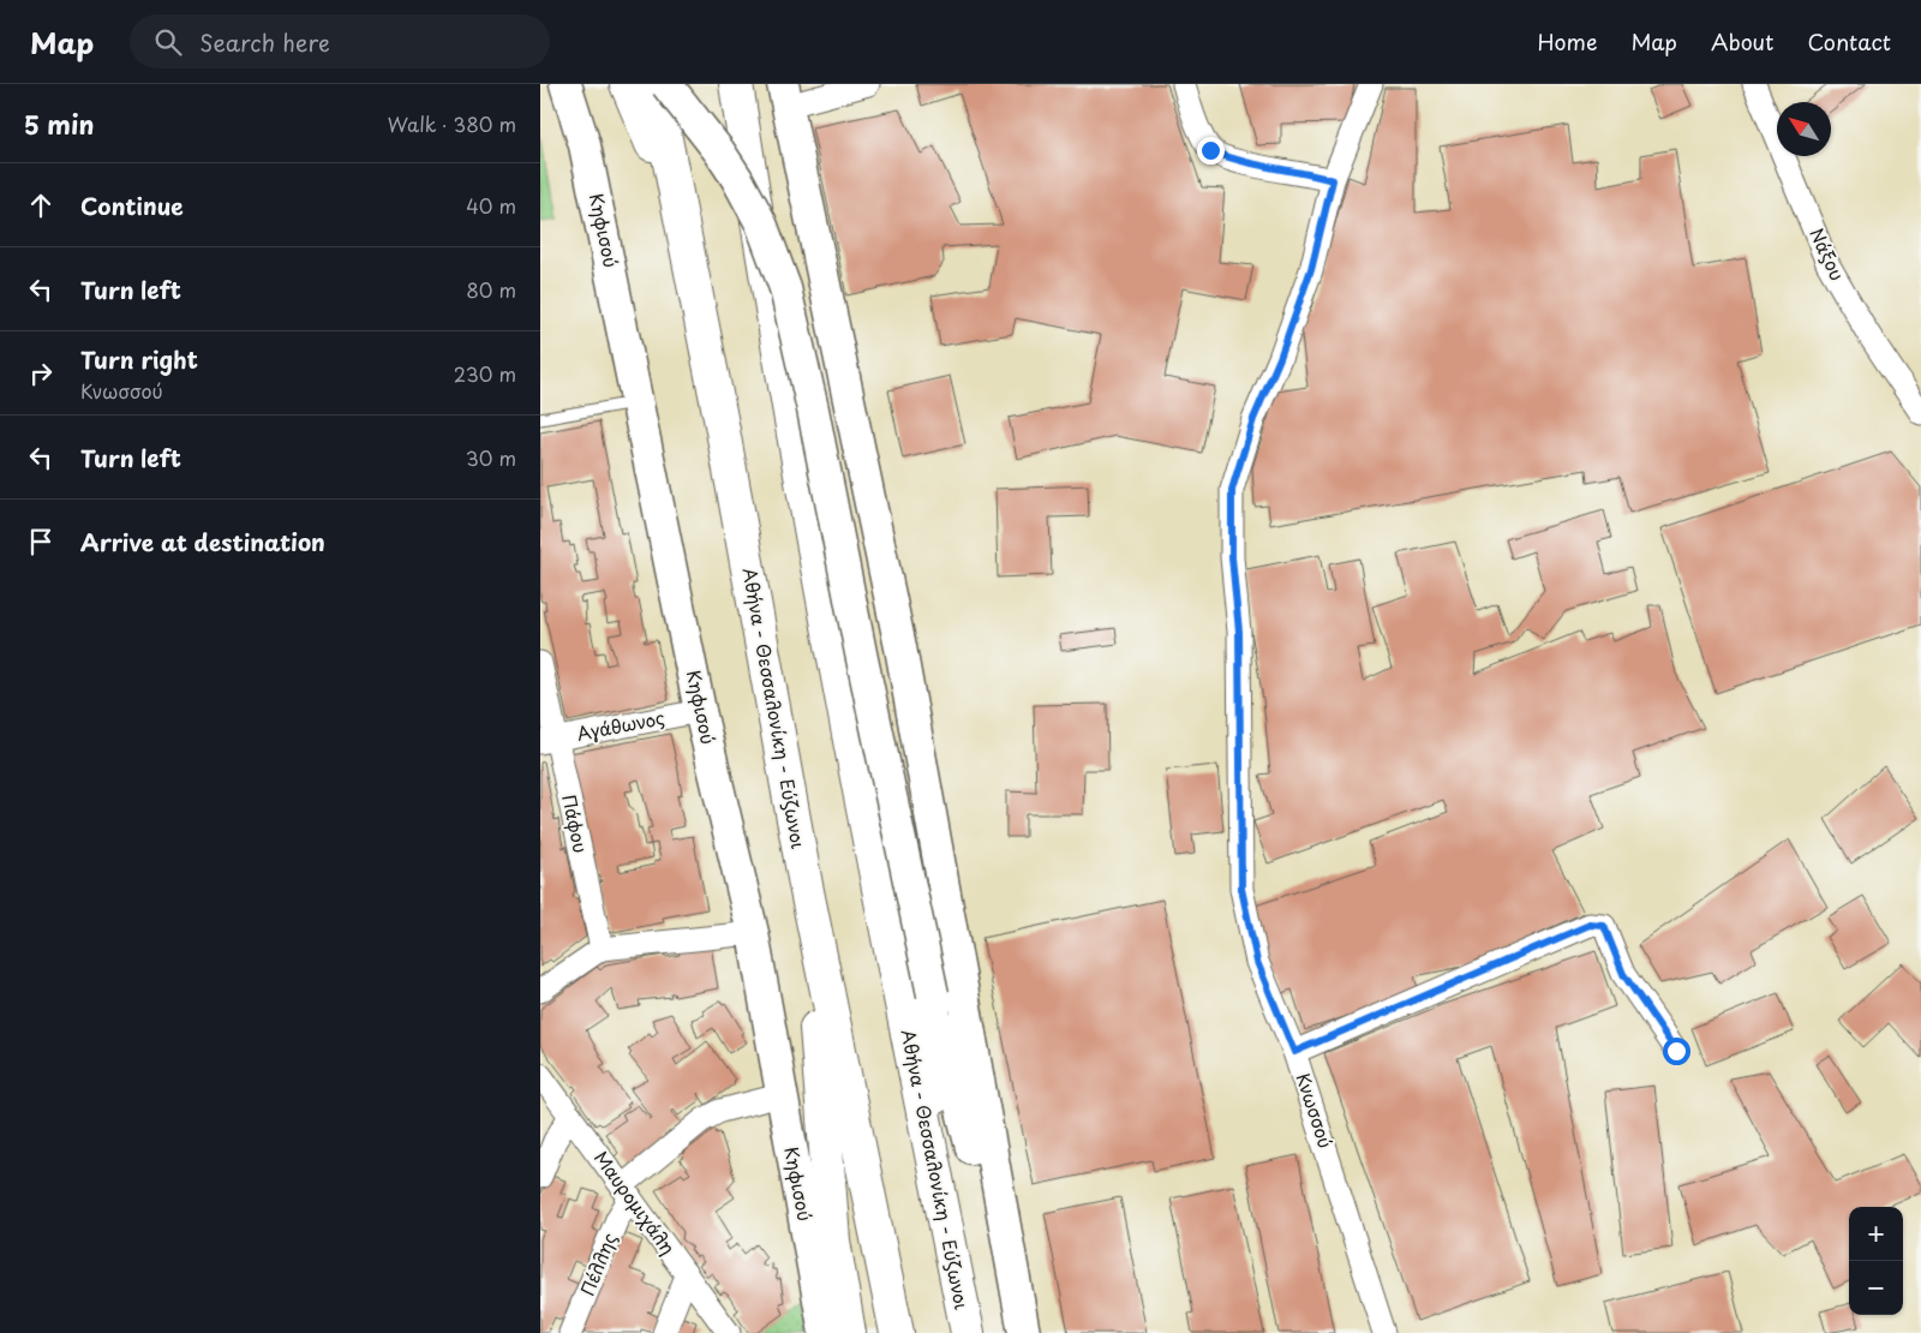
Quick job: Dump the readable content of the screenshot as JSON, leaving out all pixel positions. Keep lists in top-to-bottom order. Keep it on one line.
{"streets":{"highway":["Αθήνα - Θεσσαλονίκη - Εύζωνοι"],"main road":["Κηφισού"],"street":["Νάξου","Αγάθωνος","Πάφου","Κνωσσού","Μαυρομιχάλη","Πέλλης"]},"crossings":[["Κηφισού","Αγάθωνος"],["Κηφισού","Πέλλης"],["Αγάθωνος","Πάφου"],["Μαυρομιχάλη","Πέλλης"]],"north":"top left","page":{"header":"Map","search":"Search here","nav":["Home","Map","About","Contact"],"heading":["5 min","Walk · 380 m"],"list":[["Continue","40 m"],["Turn left","80 m"],["Turn right","Κνωσσού","230 m"],["Turn left","30 m"],"Arrive at destination"],"map_buttons":["+","−"]}}
